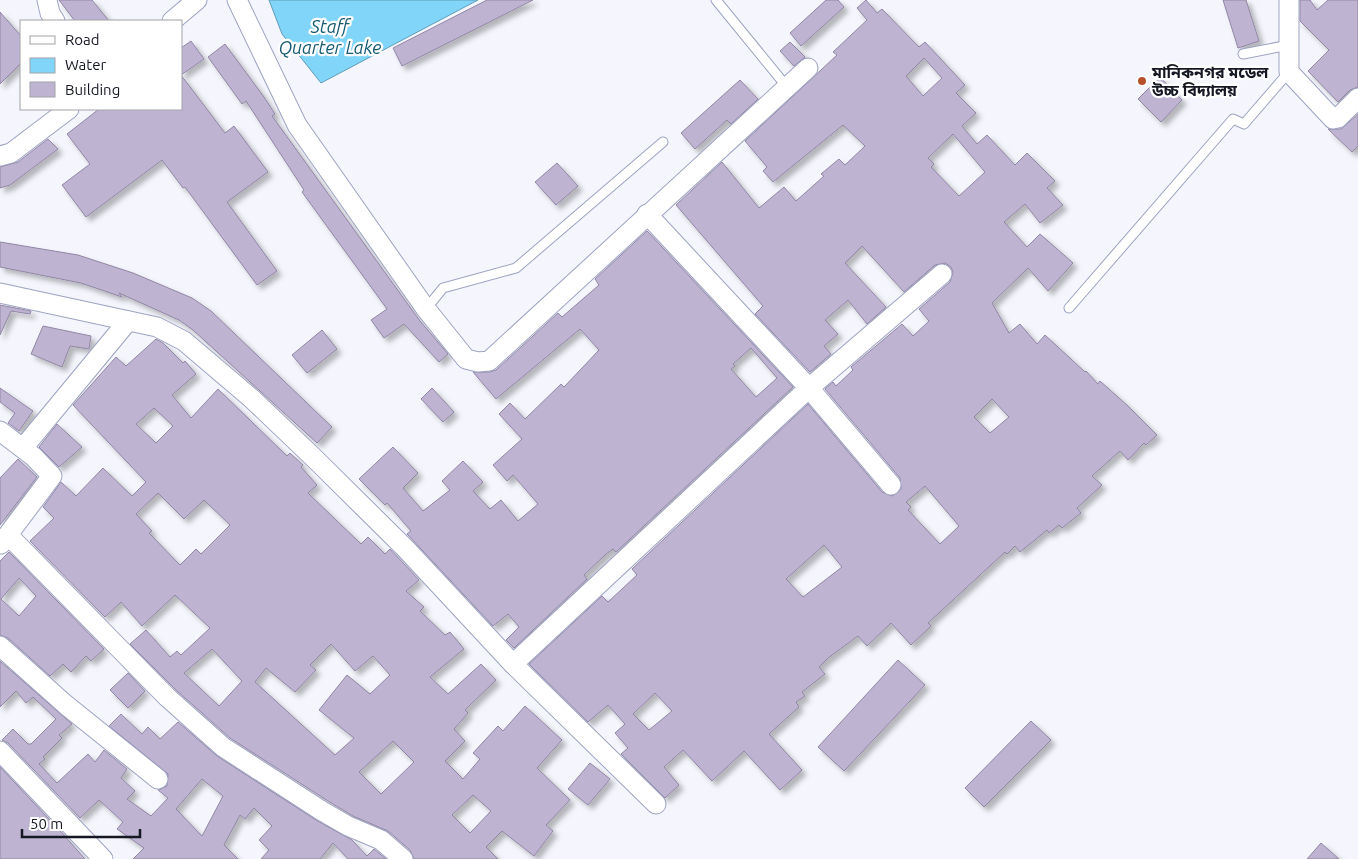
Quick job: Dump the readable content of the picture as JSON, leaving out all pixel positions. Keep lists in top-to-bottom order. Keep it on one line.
{"water":["Staff Quarter Lake"],"places":["মানিকনগর মডেল উচ্চ বিদ্যালয়"],"legend":["Road","Water","Building"],"scale_bar":"50 m"}
